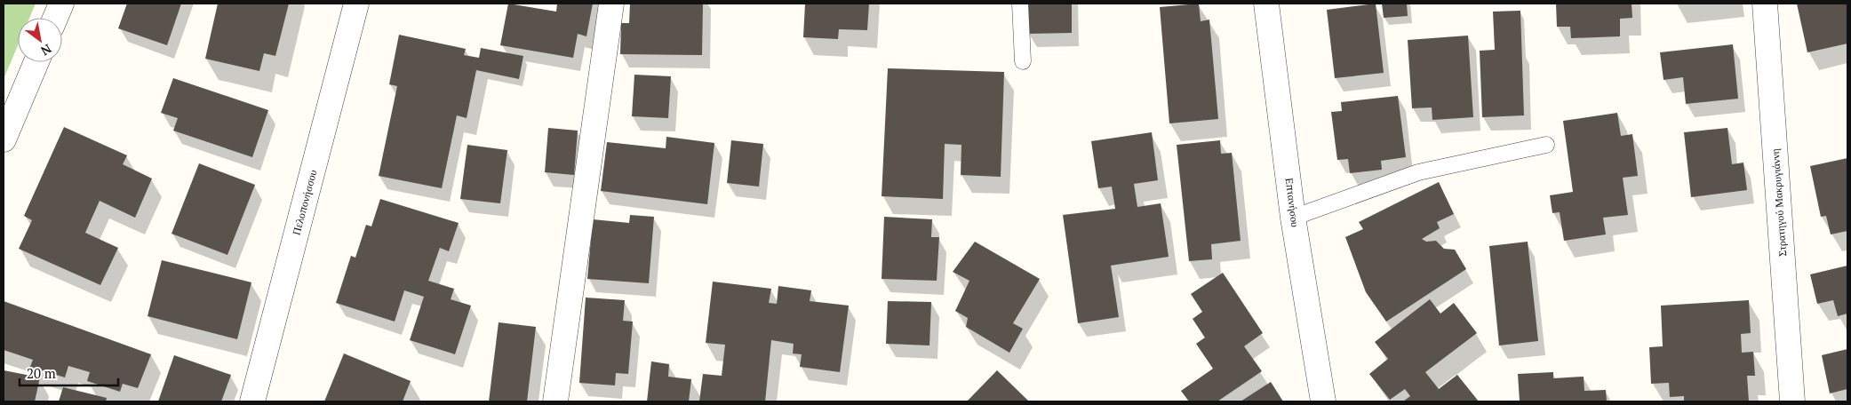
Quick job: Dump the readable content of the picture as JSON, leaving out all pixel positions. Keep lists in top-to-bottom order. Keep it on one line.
{"streets":{"street":["Πελοπονήσσου","Επτανήσου","Στρατηγού Μακρυγιάννη"]},"scale_bar":"20 m","north":"bottom right"}
